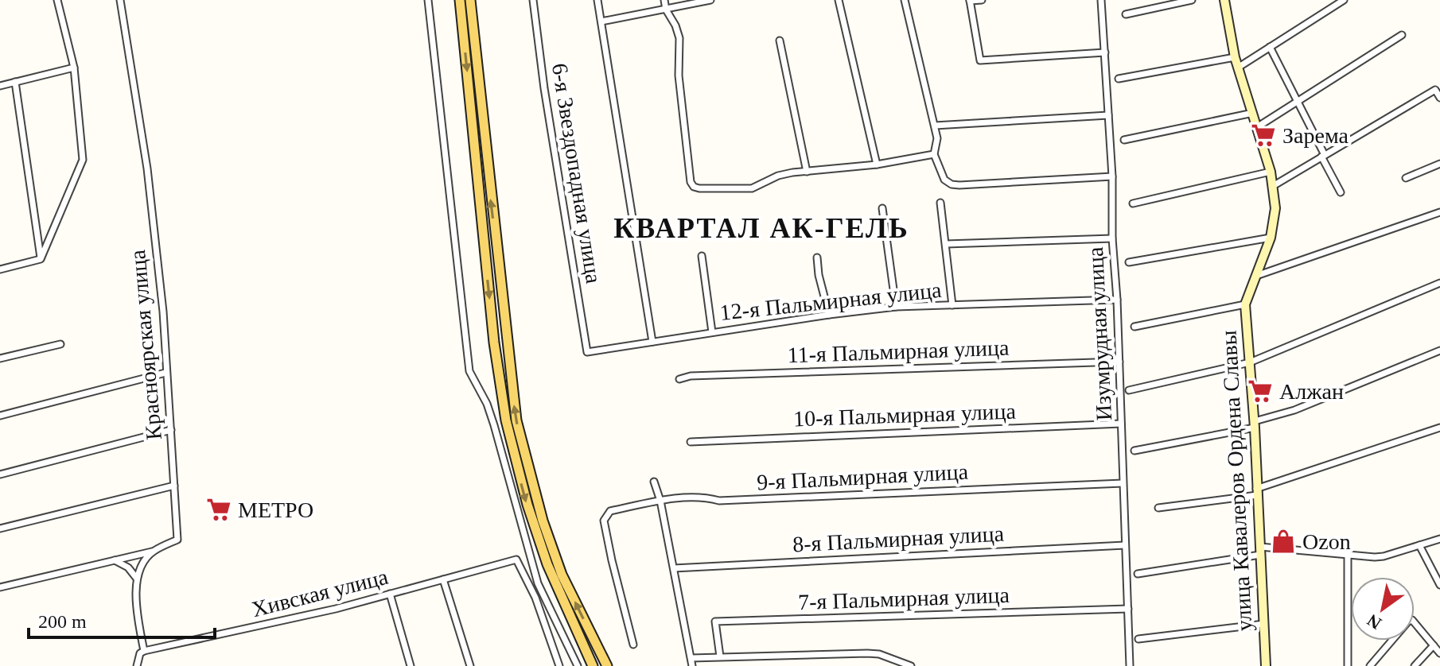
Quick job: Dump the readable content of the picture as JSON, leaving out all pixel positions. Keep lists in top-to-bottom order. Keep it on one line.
{"streets":{"street":["6-я Звездопадная улица","12-я Пальмирная улица","Изумрудная улица","Красноярская улица","11-я Пальмирная улица","10-я Пальмирная улица","9-я Пальмирная улица","улица Кавалеров Ордена Славы","8-я Пальмирная улица","Хивская улица","7-я Пальмирная улица"]},"crossings":[["6-я Звездопадная улица","12-я Пальмирная улица"],["12-я Пальмирная улица","Изумрудная улица"],["Изумрудная улица","11-я Пальмирная улица"],["Изумрудная улица","10-я Пальмирная улица"],["Изумрудная улица","9-я Пальмирная улица"],["Изумрудная улица","8-я Пальмирная улица"],["Изумрудная улица","7-я Пальмирная улица"],["Красноярская улица","Хивская улица"]],"districts":["КВАРТАЛ АК-ГЕЛЬ"],"places":{"supermarket":["Зарема","Алжан","МЕТРО"],"shop":["Ozon"]},"scale_bar":"200 m","north":"bottom left"}
